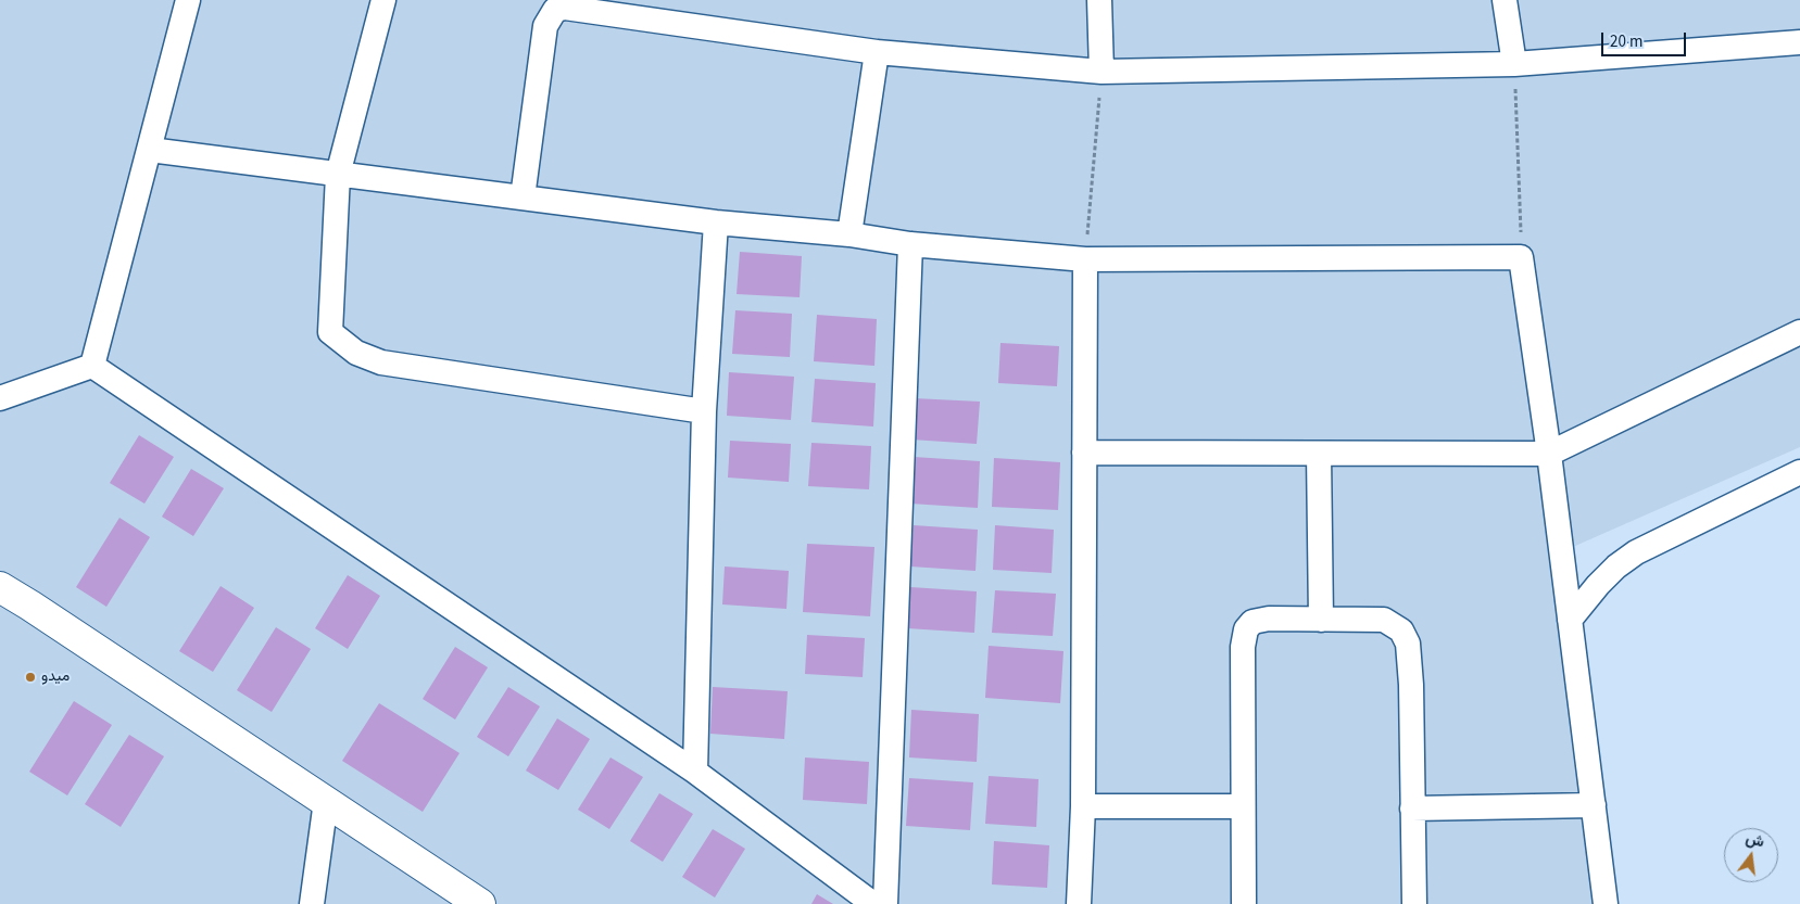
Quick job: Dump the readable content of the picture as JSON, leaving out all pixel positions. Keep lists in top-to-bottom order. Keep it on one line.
{"places":["ميدو"],"scale_bar":"20 m","north":"top"}
